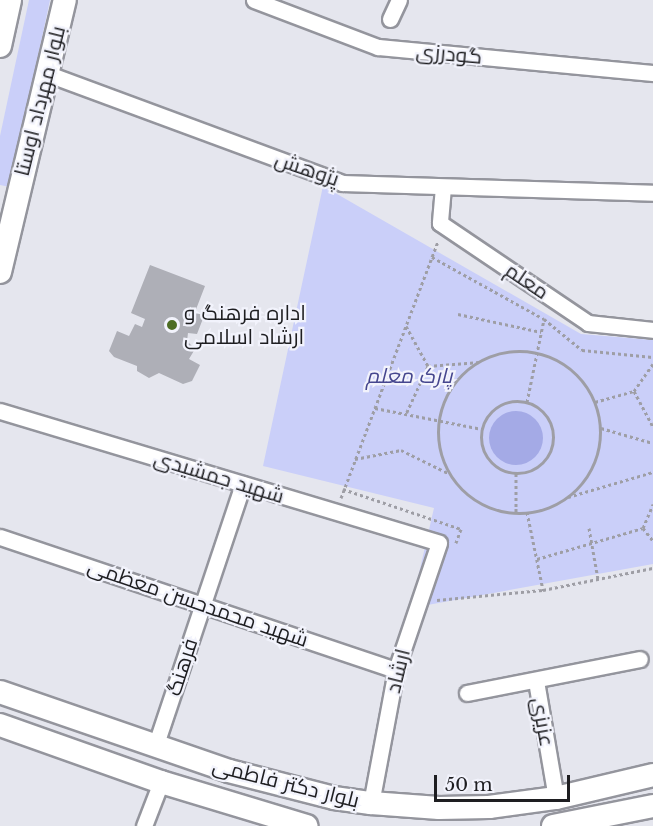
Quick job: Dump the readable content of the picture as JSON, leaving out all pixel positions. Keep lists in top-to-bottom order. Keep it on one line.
{"streets":{"main road":["بلوار مهرداد اوستا","بلوار دکتر فاطمی"],"street":["گودرزی","پژوهش","معلم","شهید جمشیدی","شهید محمدحسن معظمی","فرهنگ","ارشاد","عزیزی"]},"crossings":[["بلوار مهرداد اوستا","پژوهش"],["شهید جمشیدی","فرهنگ"],["شهید جمشیدی","ارشاد"],["شهید محمدحسن معظمی","فرهنگ"],["شهید محمدحسن معظمی","ارشاد"],["فرهنگ","بلوار دکتر فاطمی"],["ارشاد","بلوار دکتر فاطمی"],["عزیزی","بلوار دکتر فاطمی"]],"parks":["پارک معلم"],"places":["اداره فرهنگ و ارشاد اسلامی"],"scale_bar":"50 m"}
